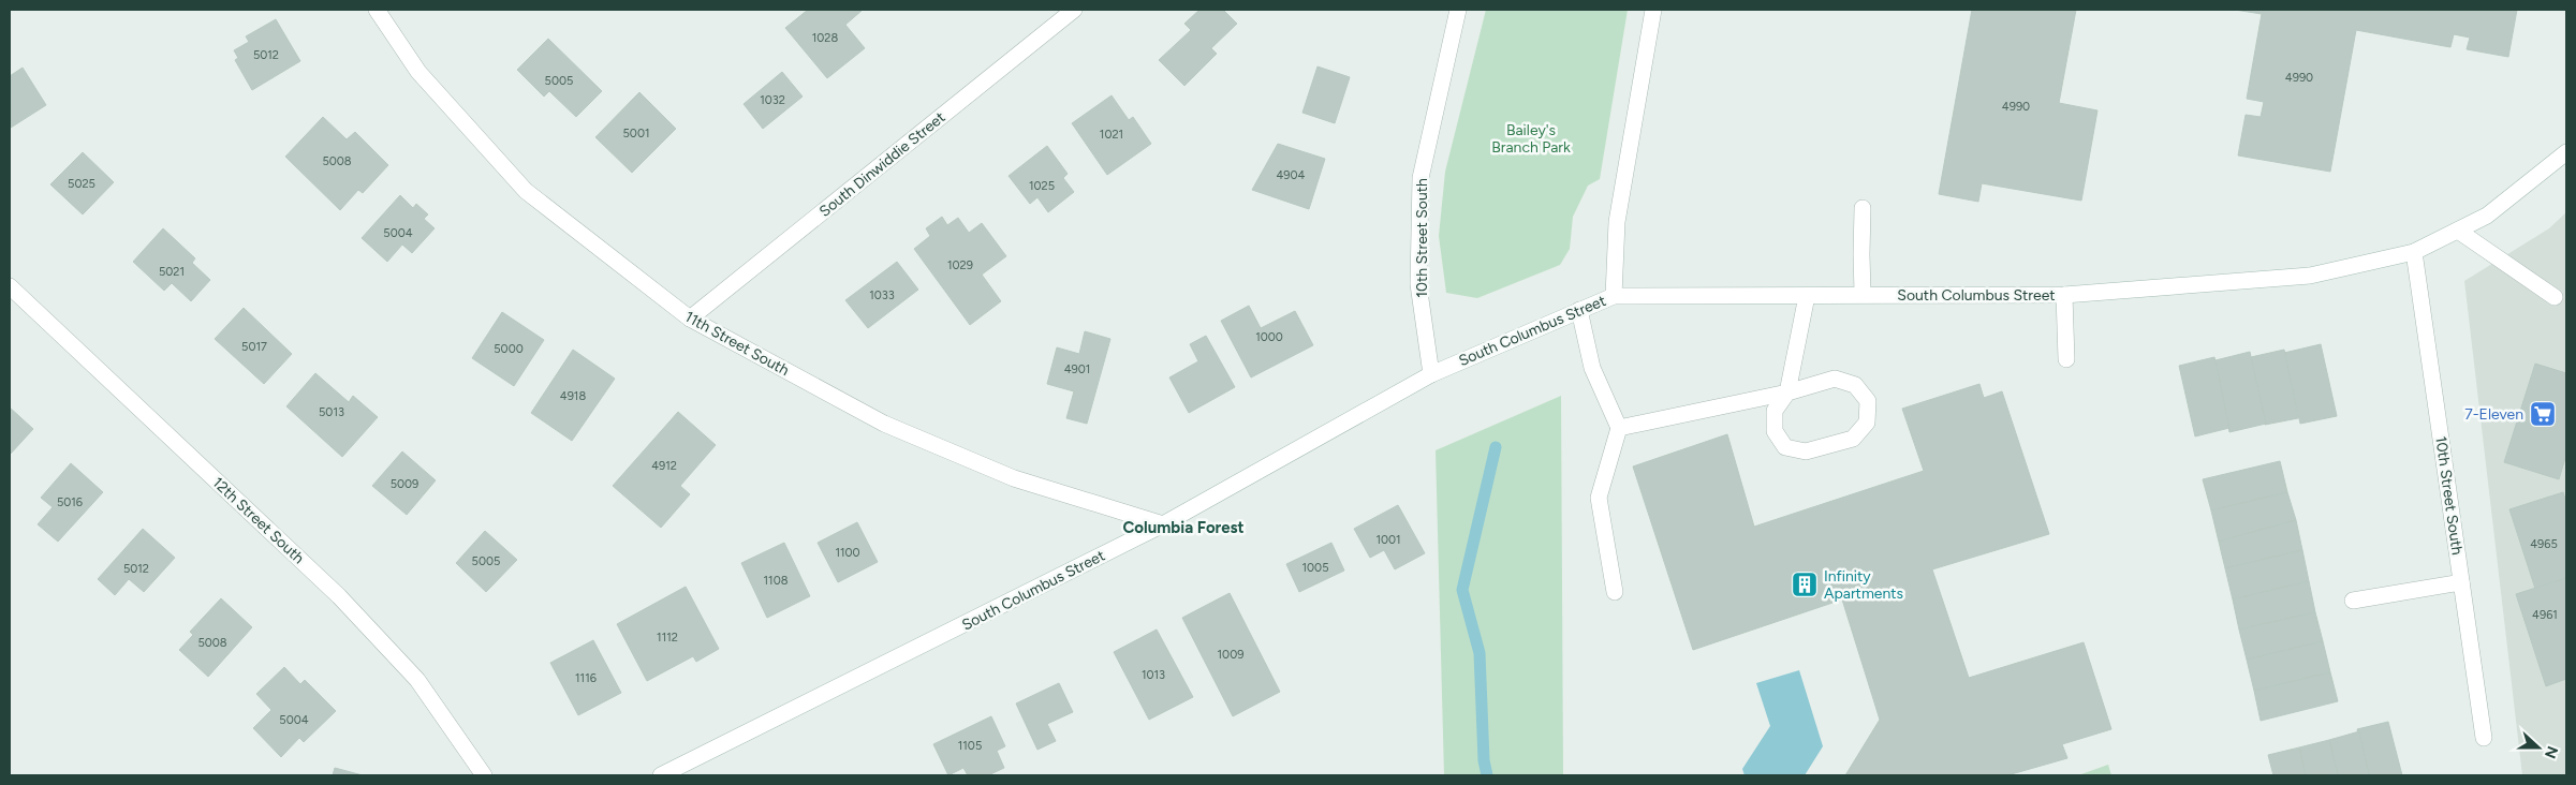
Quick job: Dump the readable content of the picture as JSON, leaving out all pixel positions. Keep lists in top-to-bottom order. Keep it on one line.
{"streets":{"street":["South Dinwiddie Street","10th Street South","South Columbus Street","11th Street South","12th Street South"]},"crossings":[["South Dinwiddie Street","11th Street South"],["10th Street South","South Columbus Street"],["South Columbus Street","11th Street South"]],"districts":["Columbia Forest"],"parks":["Bailey's Branch Park"],"places":{"supermarket":["7-Eleven"],"building":["Infinity Apartments"]},"house_numbers":["1028","5012","4990","5005","1032","4990","5001","1021","5008","4904","5025","1025","5004","1029","5021","1033","1000","5017","5000","4901","4918","5013","4912","5009","5016","1001","4965","1100","5005","1005","5012","1108","4961","1112","5008","1009","1013","1116","5004","1105"],"north":"right"}
